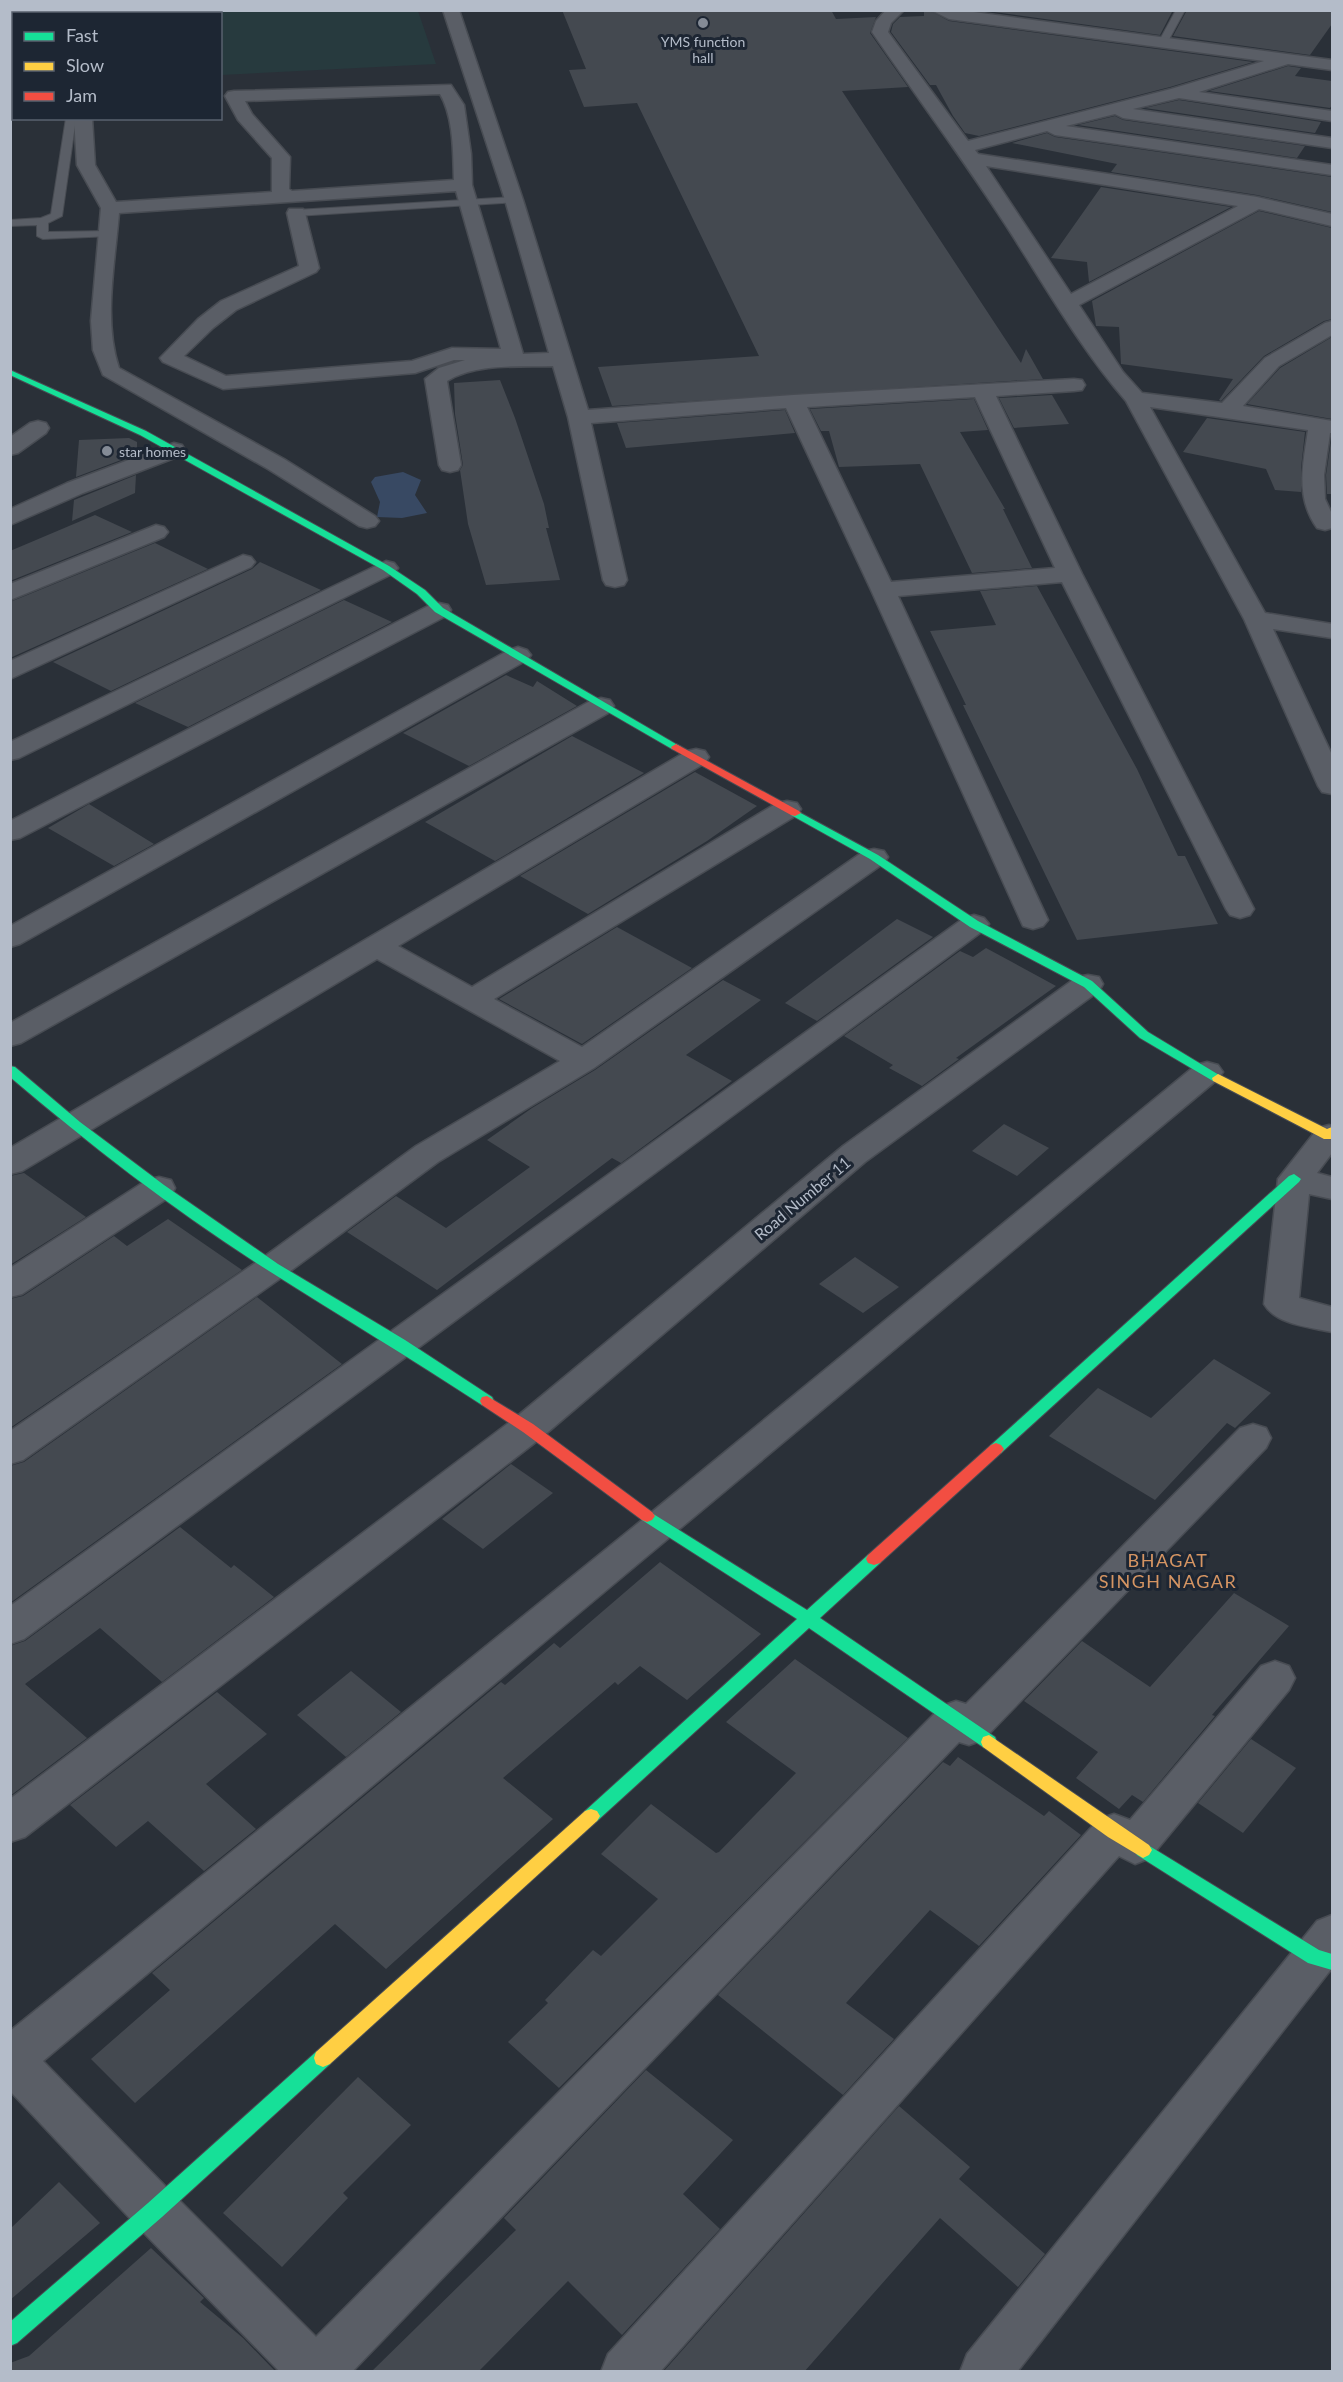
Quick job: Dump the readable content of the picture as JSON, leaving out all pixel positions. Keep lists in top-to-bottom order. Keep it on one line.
{"streets":{"street":["Road Number 11"]},"districts":["BHAGAT SINGH NAGAR"],"places":["YMS function hall","star homes"],"legend":["Fast","Slow","Jam"]}
